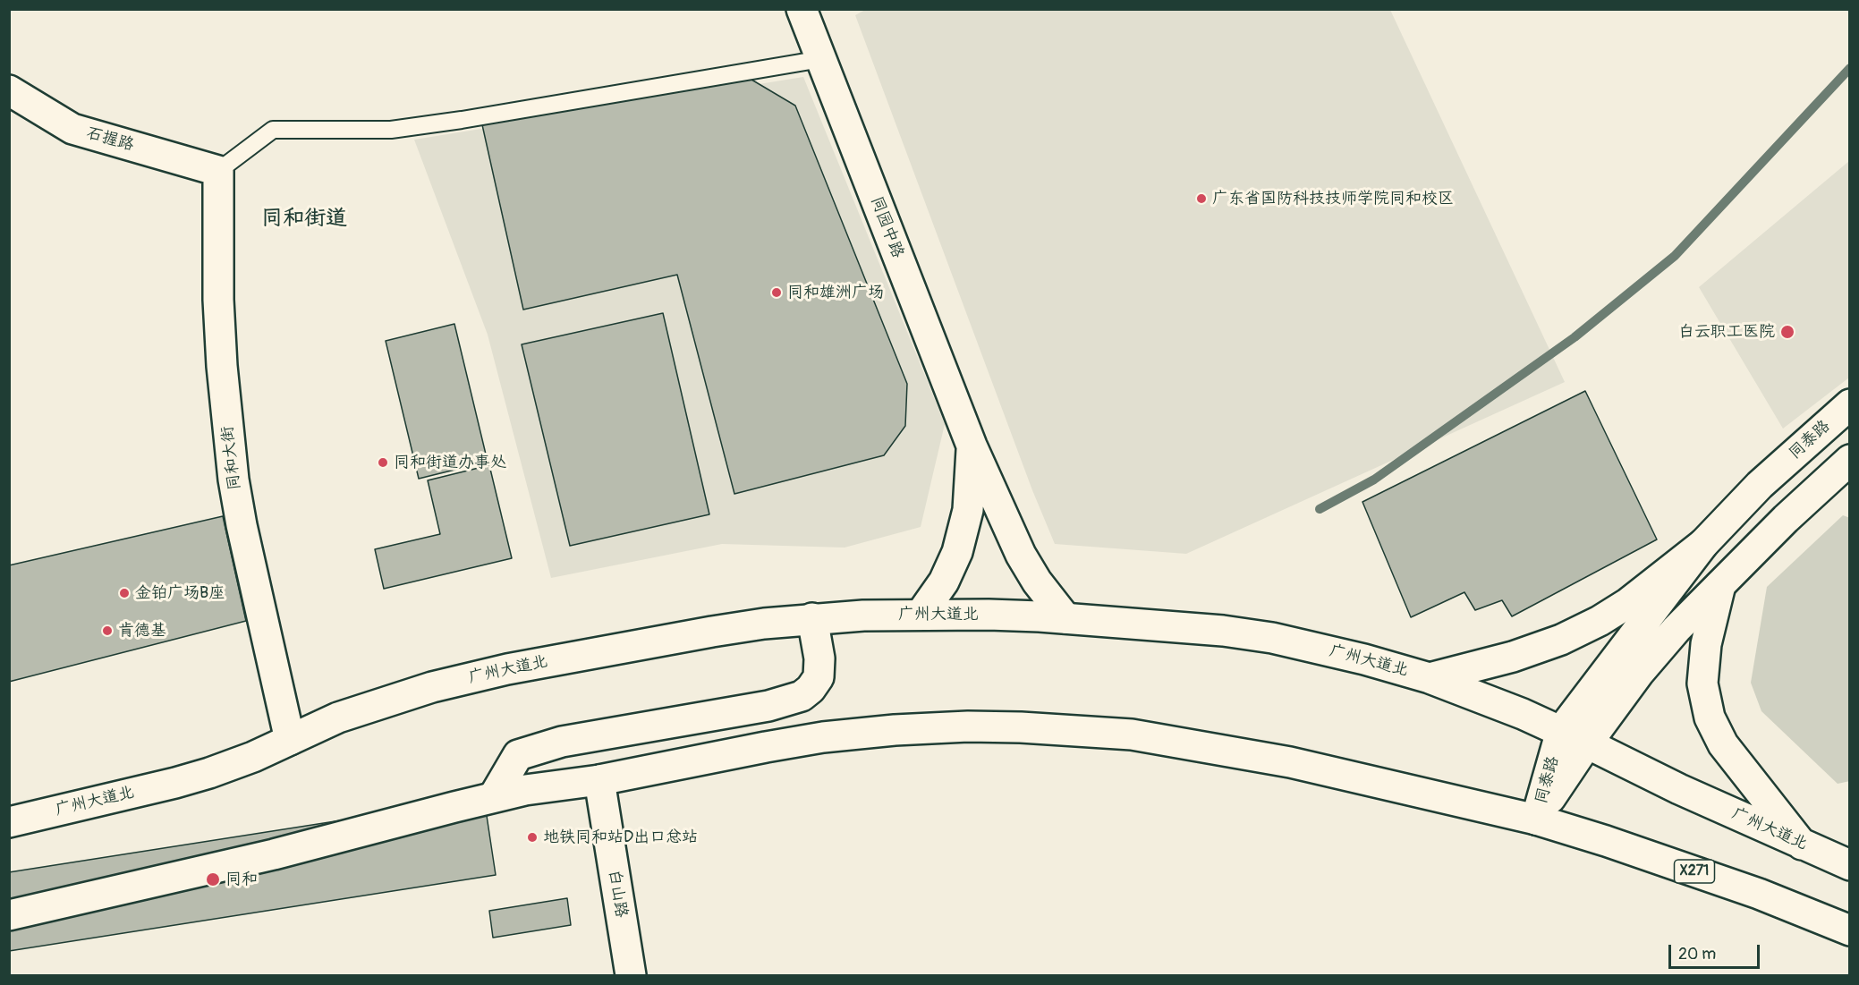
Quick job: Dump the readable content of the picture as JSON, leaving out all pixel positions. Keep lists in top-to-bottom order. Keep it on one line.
{"streets":{"main road":["石握路","同园中路","同泰路","同和大街","广州大道北","X271","白山路"]},"crossings":[["石握路","同和大街"],["同园中路","广州大道北"],["同泰路","广州大道北"],["同泰路","X271"],["同和大街","广州大道北"]],"districts":["同和街道"],"places":["广东省国防科技技师学院同和校区","同和雄洲广场","白云职工医院","同和街道办事处","金铂广场B座","肯德基","地铁同和站D出口总站","同和"],"scale_bar":"20 m"}
